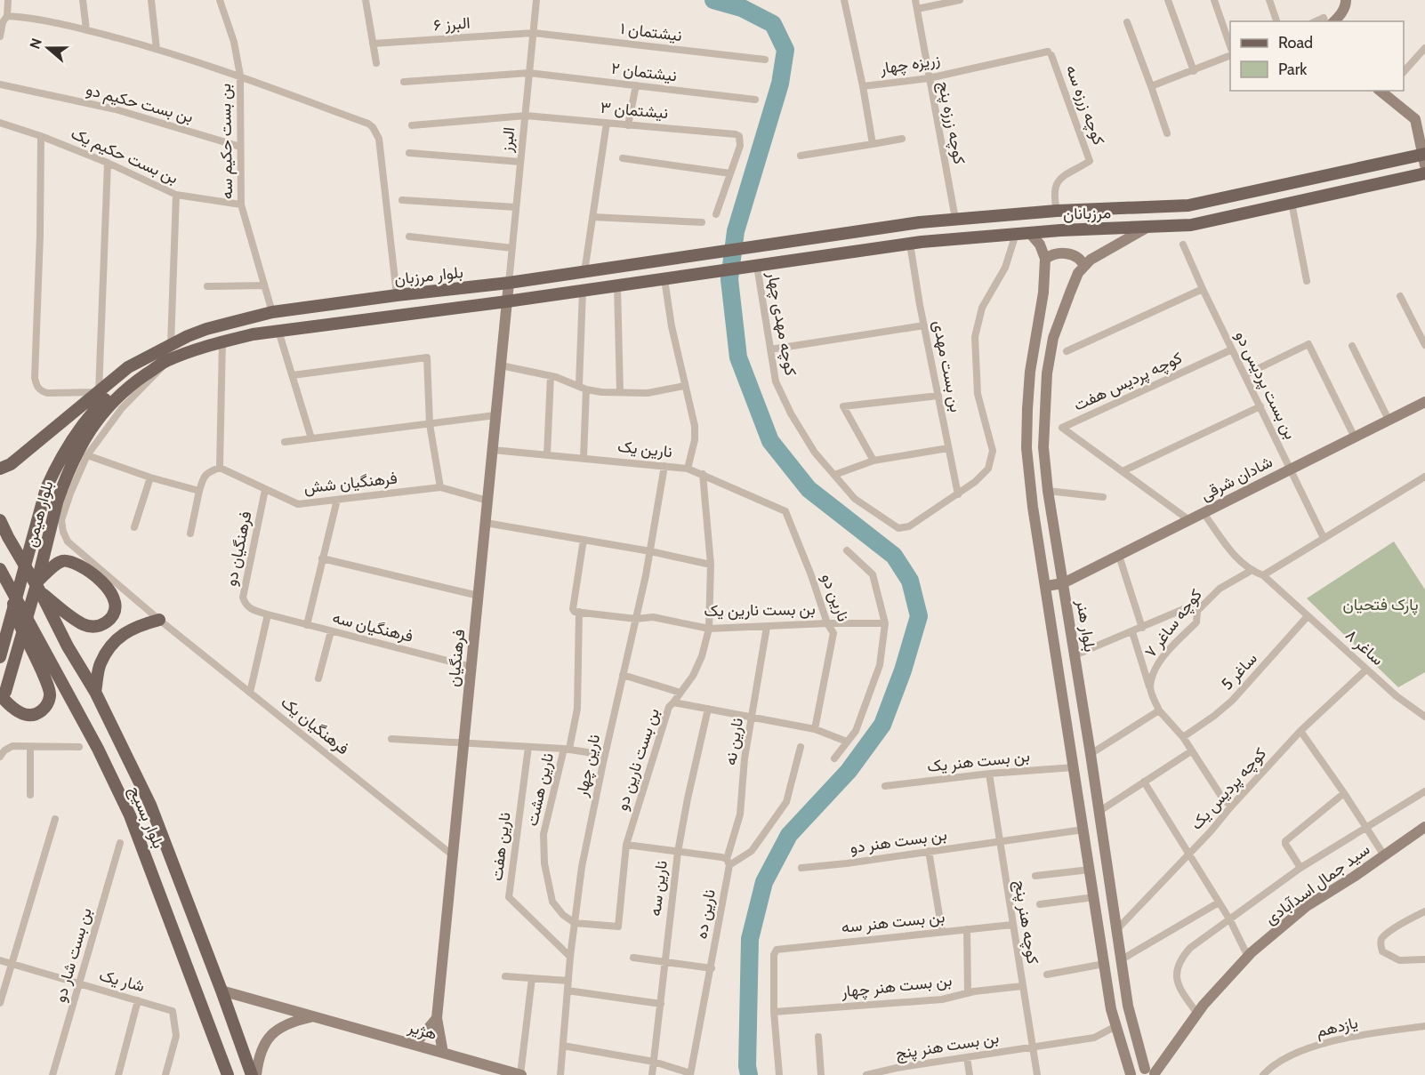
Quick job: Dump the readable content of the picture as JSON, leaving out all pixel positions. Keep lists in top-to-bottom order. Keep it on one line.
{"streets":{"main road":["مرزبانان","بلوار مرزبان","شادان شرقی","بلوار هیمن","بلوار هنر","فرهنگیان","بلوار بسیج","سید جمال اسدآبادی","هژیر"],"street":["البرز ۶","نيشتمان ۱","زریزه چهار","نيشتمان ۲","بن بست حکیم دو","کوچه زرزه سه","نيشتمان ۳","کوچه زرزه پنج","البرز","بن بست حکیم سه","بن بست حکیم یک","کوچه مهدی چهار","بن بست مهدی","کوچه پردیس هفت","بن بست پردیس دو","نارین یک","فرهنگیان شش","فرهنگیان دو","نارین دو","بن بست نارین یک","کوچه ساغر ۷","فرهنگیان سه","ساغر ٨","ساغر 5","فرهنگیان یک","نارین نه","بن بست نارین دو","بن بست هنر یک","نارین چهار","کوچه پردیس یک","نارین هشت","بن بست هنر دو","نارین هفت","نارین سه","نارین ده","بن بست هنر سه","کوچه هنر پنج","بن بست شار دو","شار یک","بن بست هنر چهار","یازدهم","بن بست هنر پنج"]},"crossings":[["البرز ۶","نيشتمان ۱"],["البرز ۶","البرز"],["نيشتمان ۱","البرز"],["زریزه چهار","کوچه زرزه سه"],["زریزه چهار","کوچه زرزه پنج"],["نيشتمان ۲","البرز"],["بن بست حکیم دو","بن بست حکیم سه"],["کوچه زرزه سه","مرزبانان"],["نيشتمان ۳","البرز"],["کوچه زرزه پنج","مرزبانان"],["البرز","بلوار مرزبان"],["البرز","فرهنگیان"],["بن بست حکیم سه","بن بست حکیم یک"],["بن بست حکیم سه","بلوار مرزبان"],["مرزبانان","بلوار مرزبان"],["مرزبانان","کوچه مهدی چهار"],["مرزبانان","بن بست مهدی"],["مرزبانان","بلوار هنر"],["بلوار مرزبان","بلوار هیمن"],["بلوار مرزبان","فرهنگیان"],["کوچه مهدی چهار","بن بست مهدی"],["کوچه پردیس هفت","بن بست پردیس دو"],["کوچه پردیس هفت","شادان شرقی"],["بن بست پردیس دو","شادان شرقی"],["نارین یک","نارین دو"],["نارین یک","فرهنگیان"],["نارین یک","نارین چهار"],["شادان شرقی","بلوار هنر"],["شادان شرقی","ساغر ٨"],["فرهنگیان شش","فرهنگیان دو"],["فرهنگیان شش","فرهنگیان"],["بلوار هیمن","فرهنگیان یک"],["بلوار هیمن","بلوار بسیج"],["فرهنگیان دو","فرهنگیان سه"],["نارین دو","بن بست نارین یک"],["نارین دو","بن بست نارین دو"],["بن بست نارین یک","نارین نه"],["بن بست نارین یک","نارین چهار"],["بن بست نارین یک","نارین هشت"],["کوچه ساغر ۷","ساغر ٨"],["بلوار هنر","بن بست هنر یک"],["بلوار هنر","کوچه پردیس یک"],["بلوار هنر","بن بست هنر دو"],["بلوار هنر","سید جمال اسدآبادی"],["بلوار هنر","بن بست هنر پنج"],["فرهنگیان سه","فرهنگیان"],["ساغر ٨","ساغر 5"],["ساغر ٨","کوچه پردیس یک"],["فرهنگیان","فرهنگیان یک"],["فرهنگیان","هژیر"],["نارین نه","بن بست نارین دو"],["نارین نه","نارین ده"],["بن بست نارین دو","نارین چهار"],["بن بست نارین دو","نارین هشت"],["بن بست نارین دو","نارین سه"],["بن بست هنر یک","کوچه هنر پنج"],["نارین چهار","نارین هشت"],["نارین چهار","نارین هفت"],["بلوار بسیج","هژیر"],["بن بست هنر دو","کوچه هنر پنج"],["بن بست هنر سه","کوچه هنر پنج"],["بن بست هنر سه","بن بست هنر چهار"],["کوچه هنر پنج","بن بست هنر چهار"],["کوچه هنر پنج","بن بست هنر پنج"],["بن بست شار دو","شار یک"]],"parks":["پارک فتحیان"],"legend":["Road","Park"],"north":"left"}
